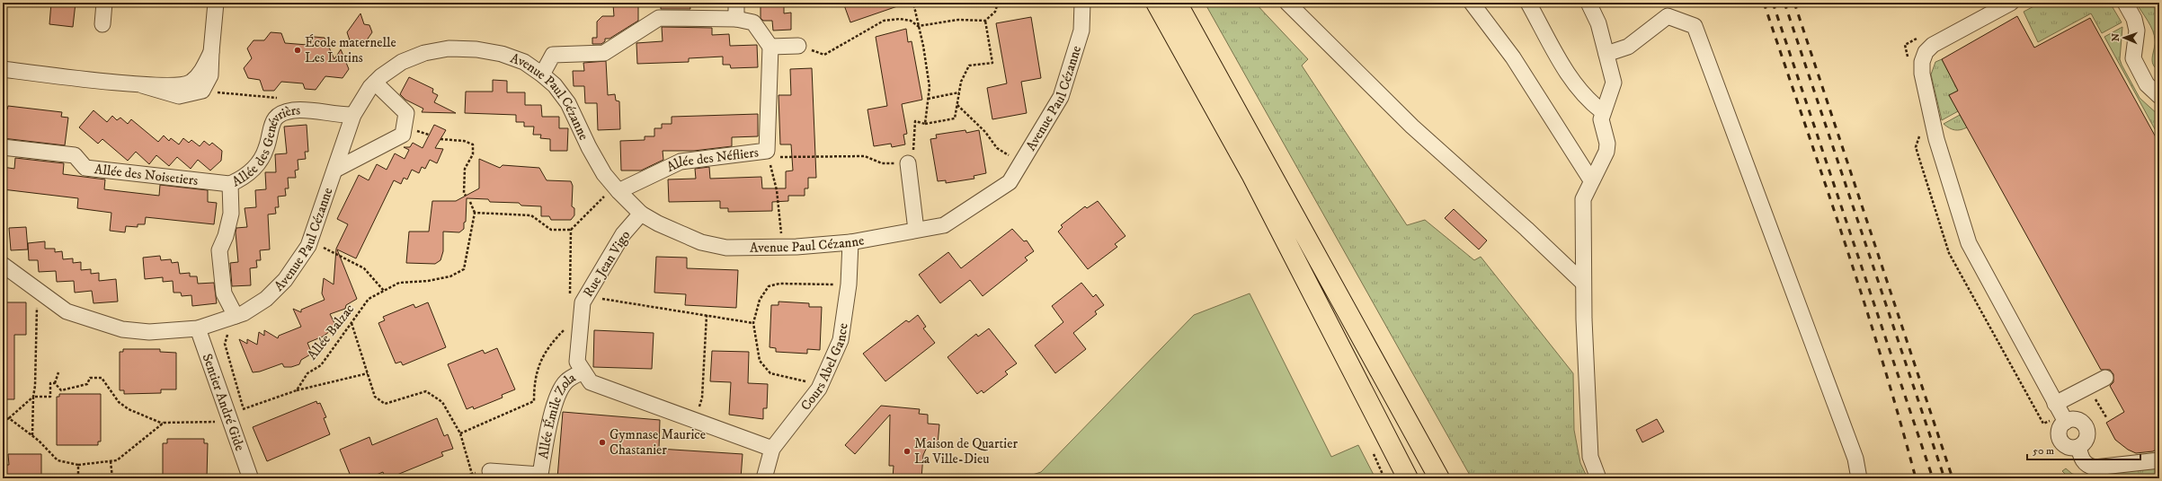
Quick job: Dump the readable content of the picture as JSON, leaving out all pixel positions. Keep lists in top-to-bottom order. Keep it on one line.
{"streets":{"street":["Avenue Paul Cézanne","Allée des Genévrièrs","Allée des Néfliers","Allée des Noisetiers","Rue Jean Vigo","Cours Abel Gance","Sentier André Gide","Allée Émile Zola"],"path":["Allée Balzac"]},"crossings":[["Avenue Paul Cézanne","Allée des Genévrièrs"],["Avenue Paul Cézanne","Allée des Néfliers"],["Avenue Paul Cézanne","Rue Jean Vigo"],["Avenue Paul Cézanne","Cours Abel Gance"],["Avenue Paul Cézanne","Sentier André Gide"],["Allée des Genévrièrs","Allée des Noisetiers"],["Rue Jean Vigo","Allée Émile Zola"]],"places":["École maternelle Les Lutins","Gymnase Maurice Chastanier","Maison de Quartier La Ville-Dieu"],"scale_bar":"50 m","north":"left"}
